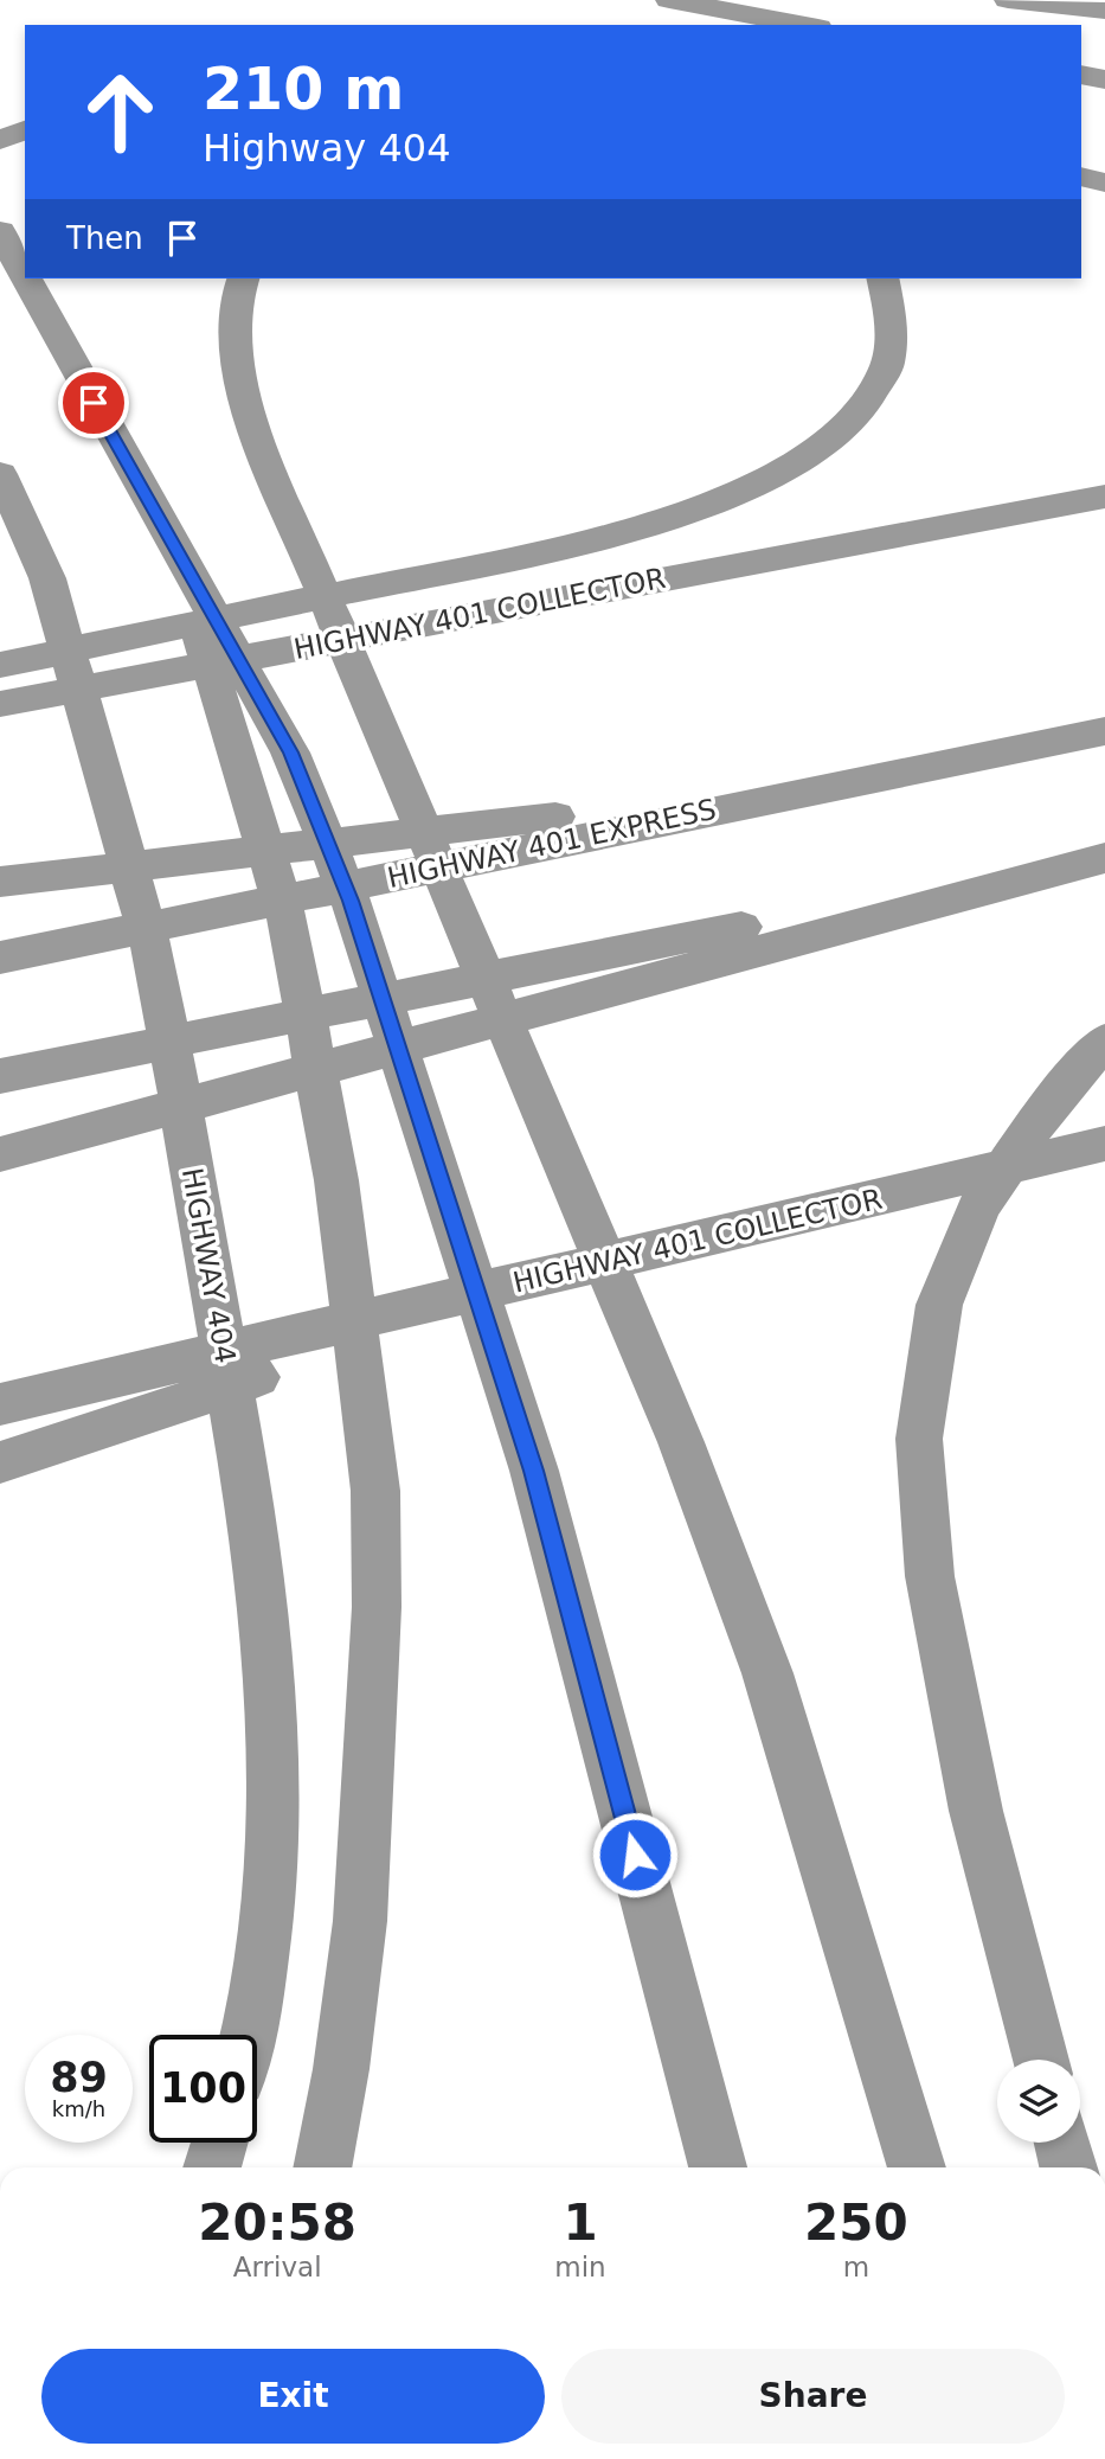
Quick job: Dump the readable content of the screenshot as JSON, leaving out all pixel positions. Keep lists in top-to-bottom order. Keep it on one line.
{"streets":{"highway":["HIGHWAY 401 COLLECTOR","HIGHWAY 401 EXPRESS","HIGHWAY 404"]},"page":{"turn":["210 m","Highway 404"],"then":"Then","speed":"89 km/h","limit":"100","eta":["20:58","Arrival","1","min","250","m"],"buttons":["Exit","Share"]}}
